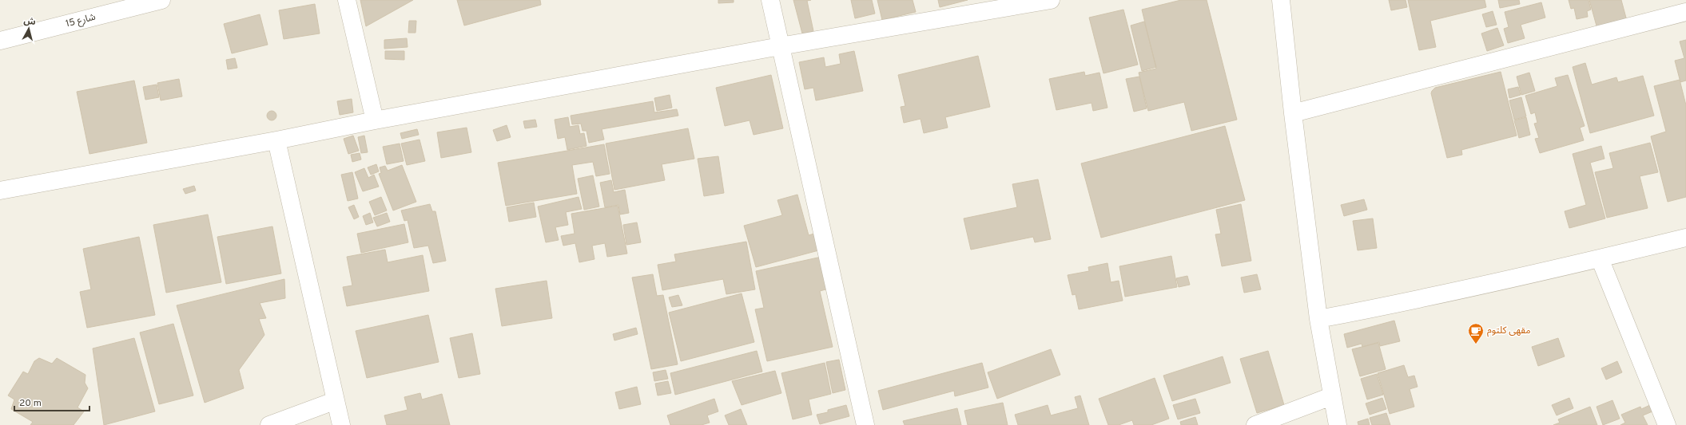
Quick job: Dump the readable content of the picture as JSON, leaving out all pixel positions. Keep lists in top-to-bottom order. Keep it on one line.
{"streets":{"street":["شارع 15"]},"places":{"cafe":["مقهى كلتوم"]},"scale_bar":"20 m","north":"top"}
